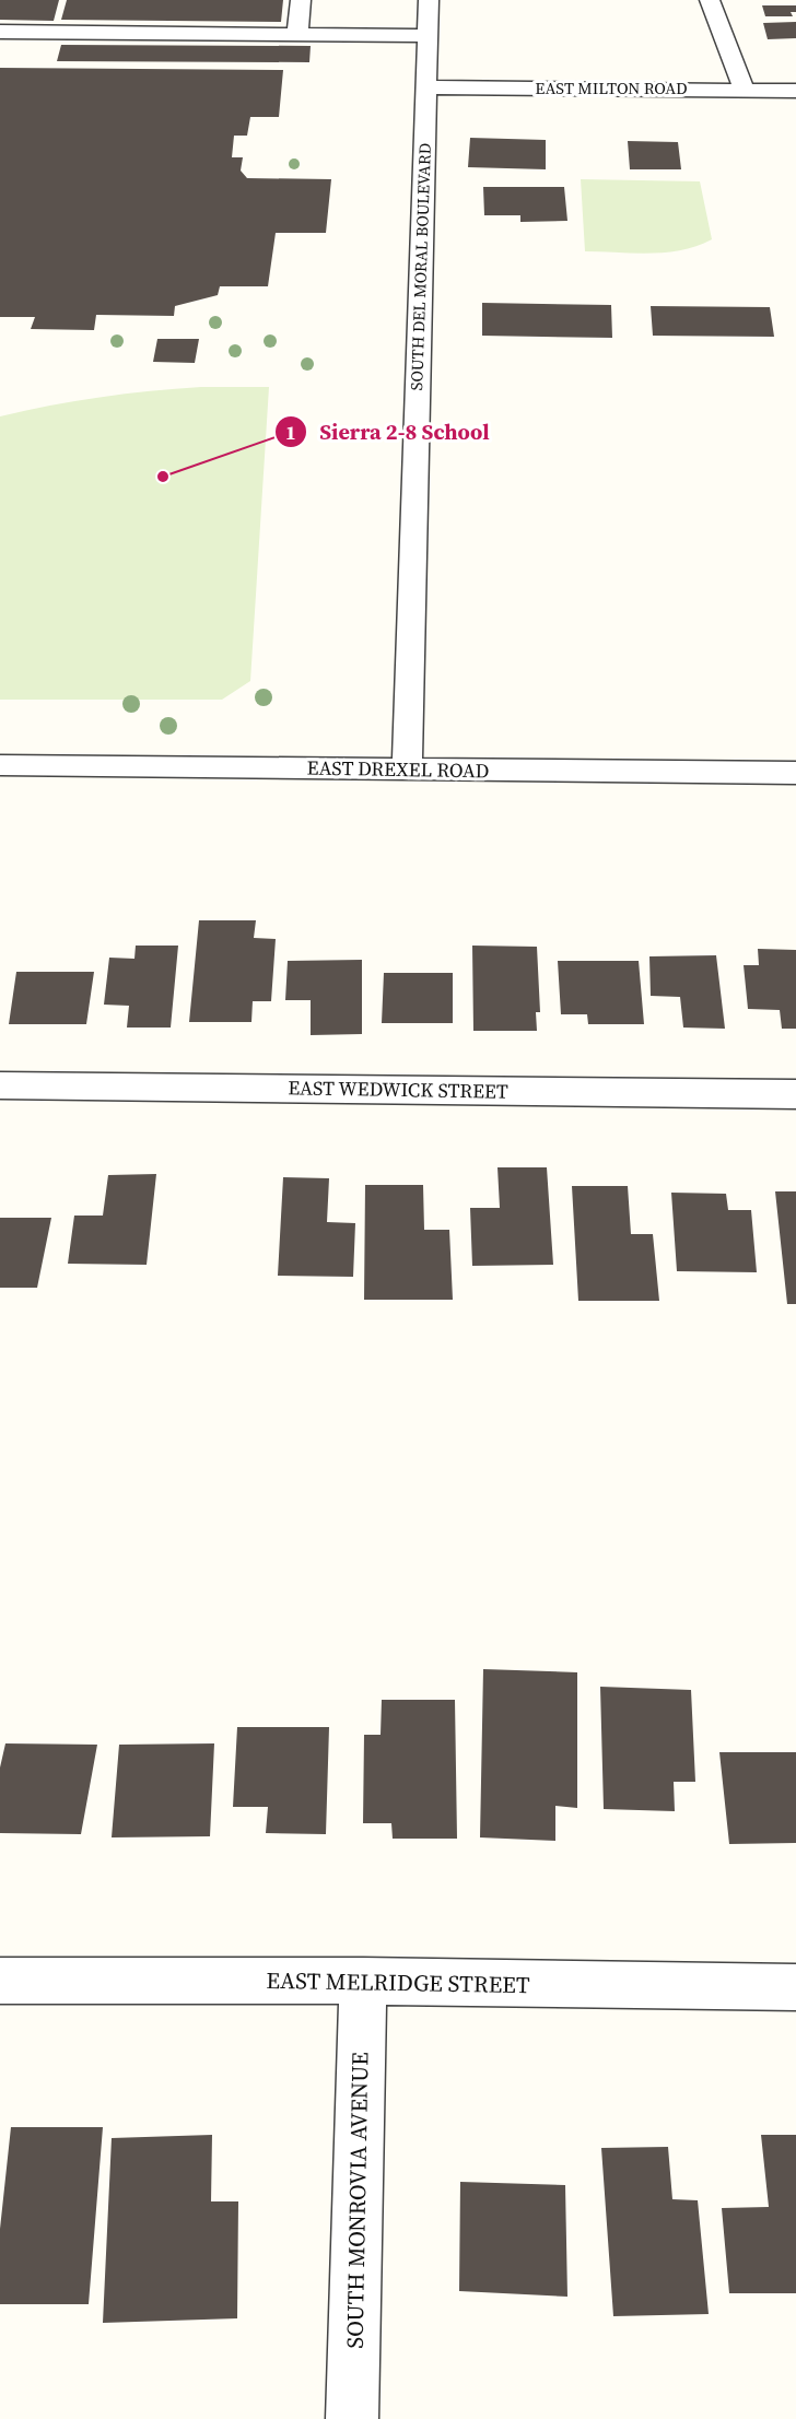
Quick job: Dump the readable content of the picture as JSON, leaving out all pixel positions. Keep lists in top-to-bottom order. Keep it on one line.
{"streets":{"street":["EAST MILTON ROAD","SOUTH DEL MORAL BOULEVARD","EAST DREXEL ROAD","EAST WEDWICK STREET","EAST MELRIDGE STREET","SOUTH MONROVIA AVENUE"]},"crossings":[["EAST MILTON ROAD","SOUTH DEL MORAL BOULEVARD"],["SOUTH DEL MORAL BOULEVARD","EAST DREXEL ROAD"],["EAST MELRIDGE STREET","SOUTH MONROVIA AVENUE"]],"places":["Sierra 2-8 School"]}
